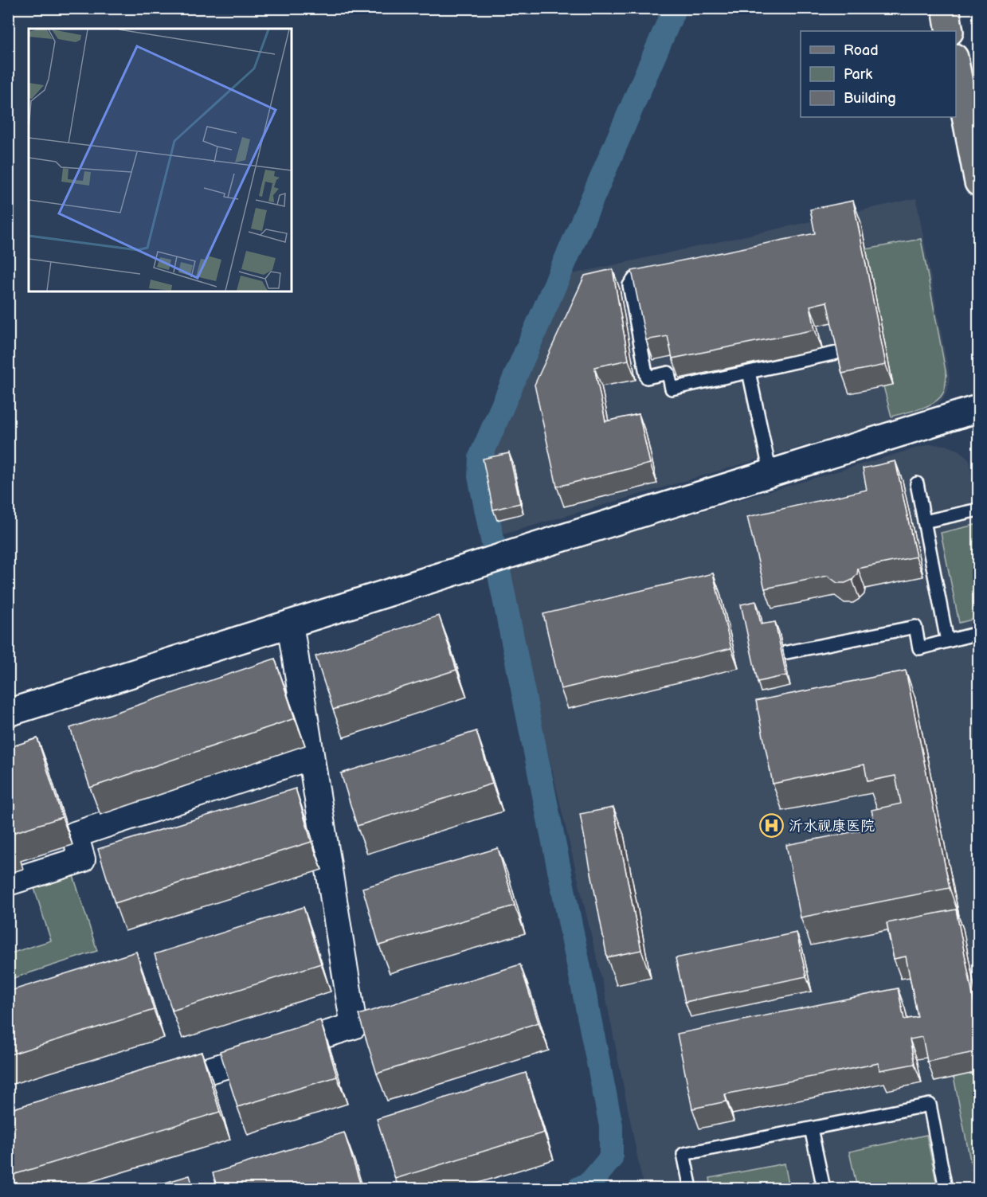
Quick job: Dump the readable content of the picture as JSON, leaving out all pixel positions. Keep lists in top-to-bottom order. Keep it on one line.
{"places":{"hospital":["沂水视康医院"]},"legend":["Road","Park","Building"]}
